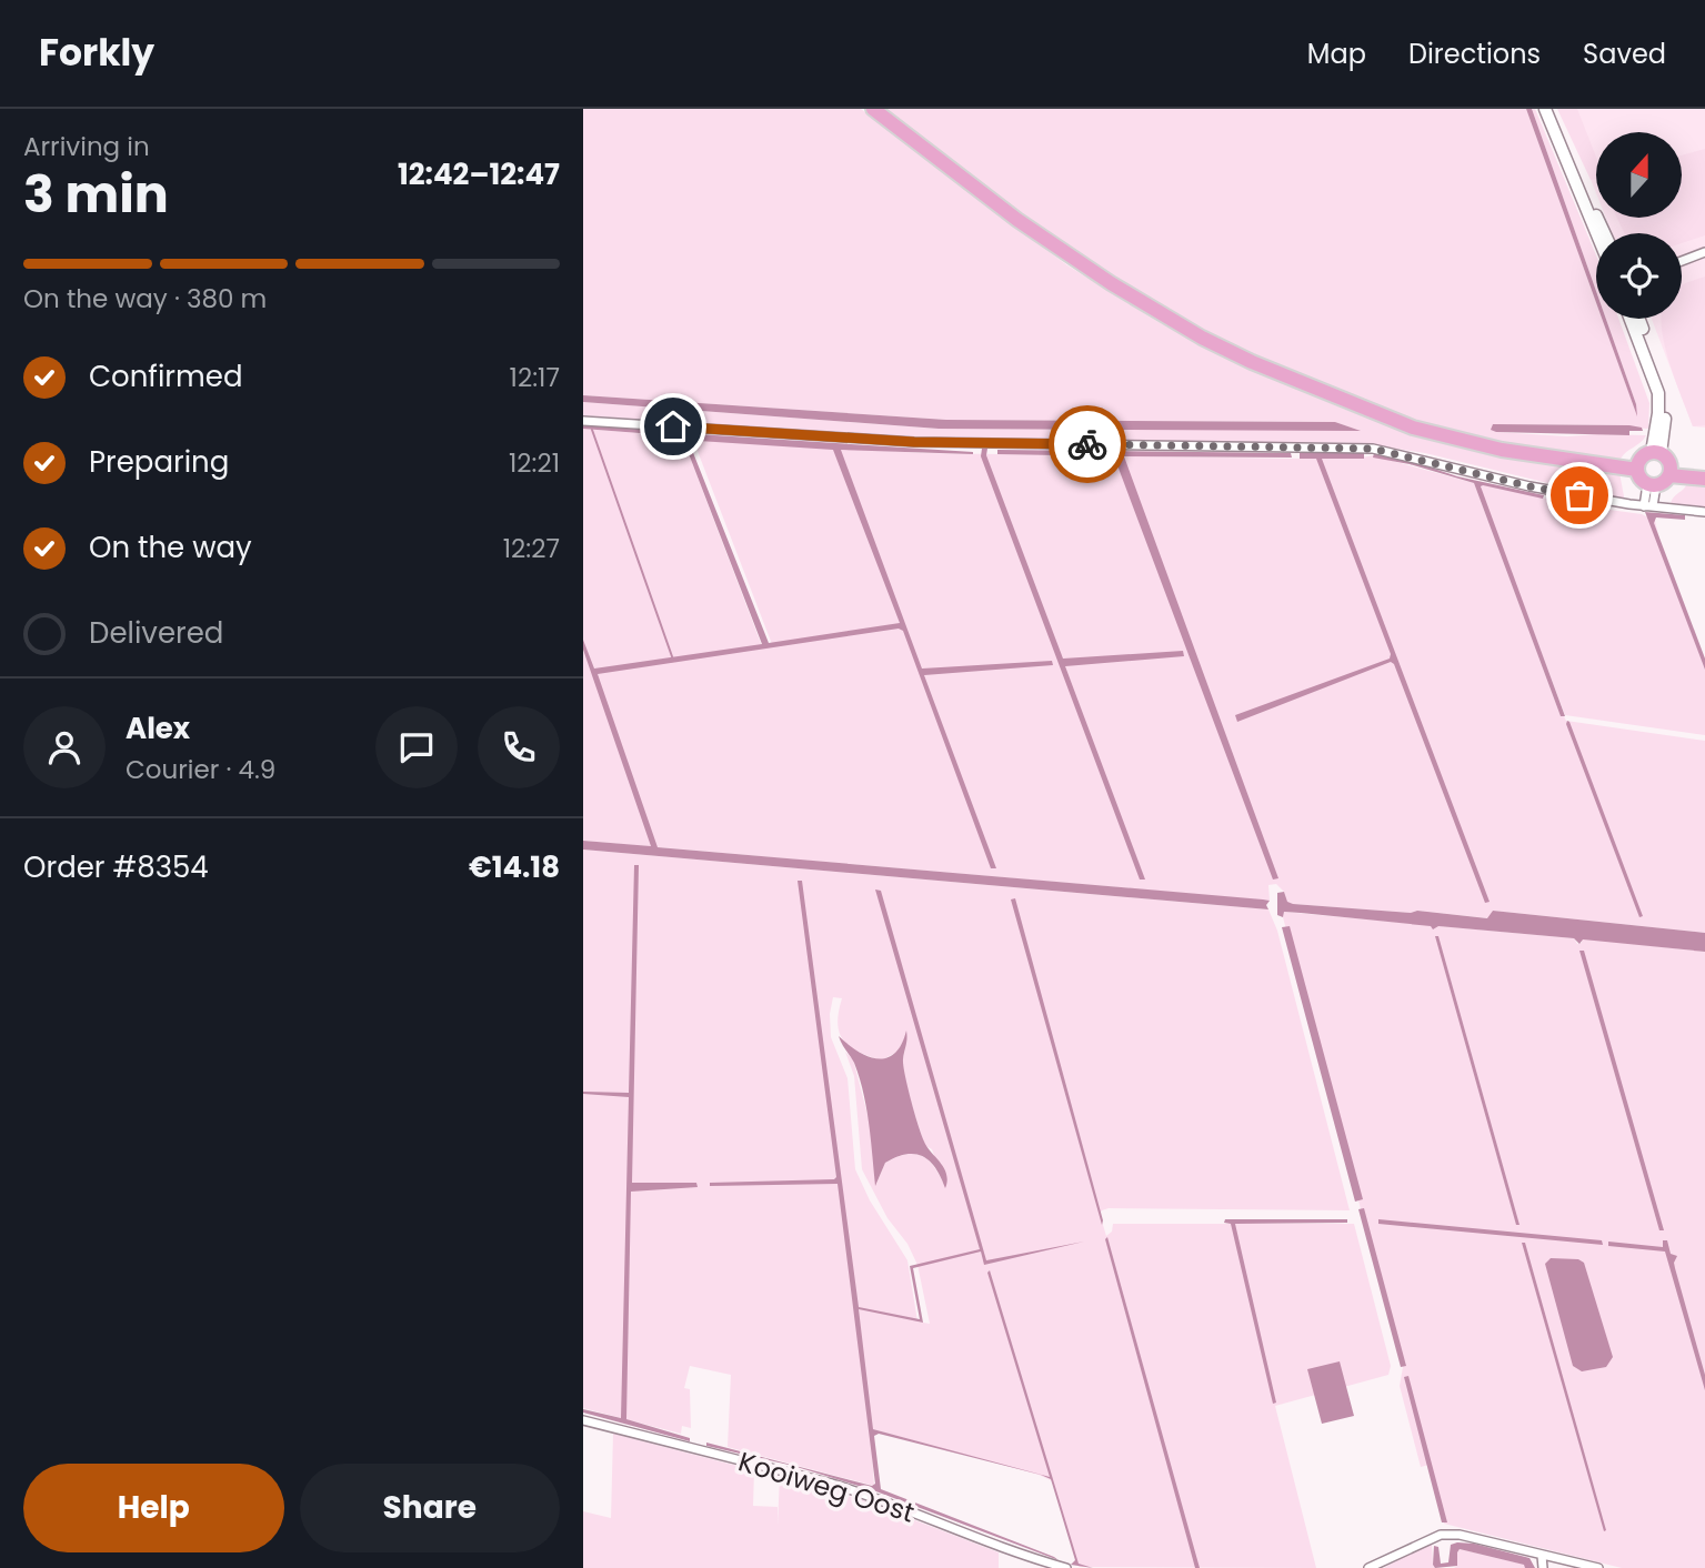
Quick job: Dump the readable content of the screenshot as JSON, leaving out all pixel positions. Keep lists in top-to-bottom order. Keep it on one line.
{"streets":{"street":["Kooiweg Oost"]},"north":"top","page":{"header":"Forkly","nav":["Map","Directions","Saved"],"heading":["3 min","Arriving in","12:42–12:47"],"panel":["Alex","Courier · 4.9","Order #8354","€14.18"],"bar":"On the way · 380 m","list":[["Confirmed","12:17"],["Preparing","12:21"],["On the way","12:27"],"Delivered"],"buttons":["Help","Share"]}}
